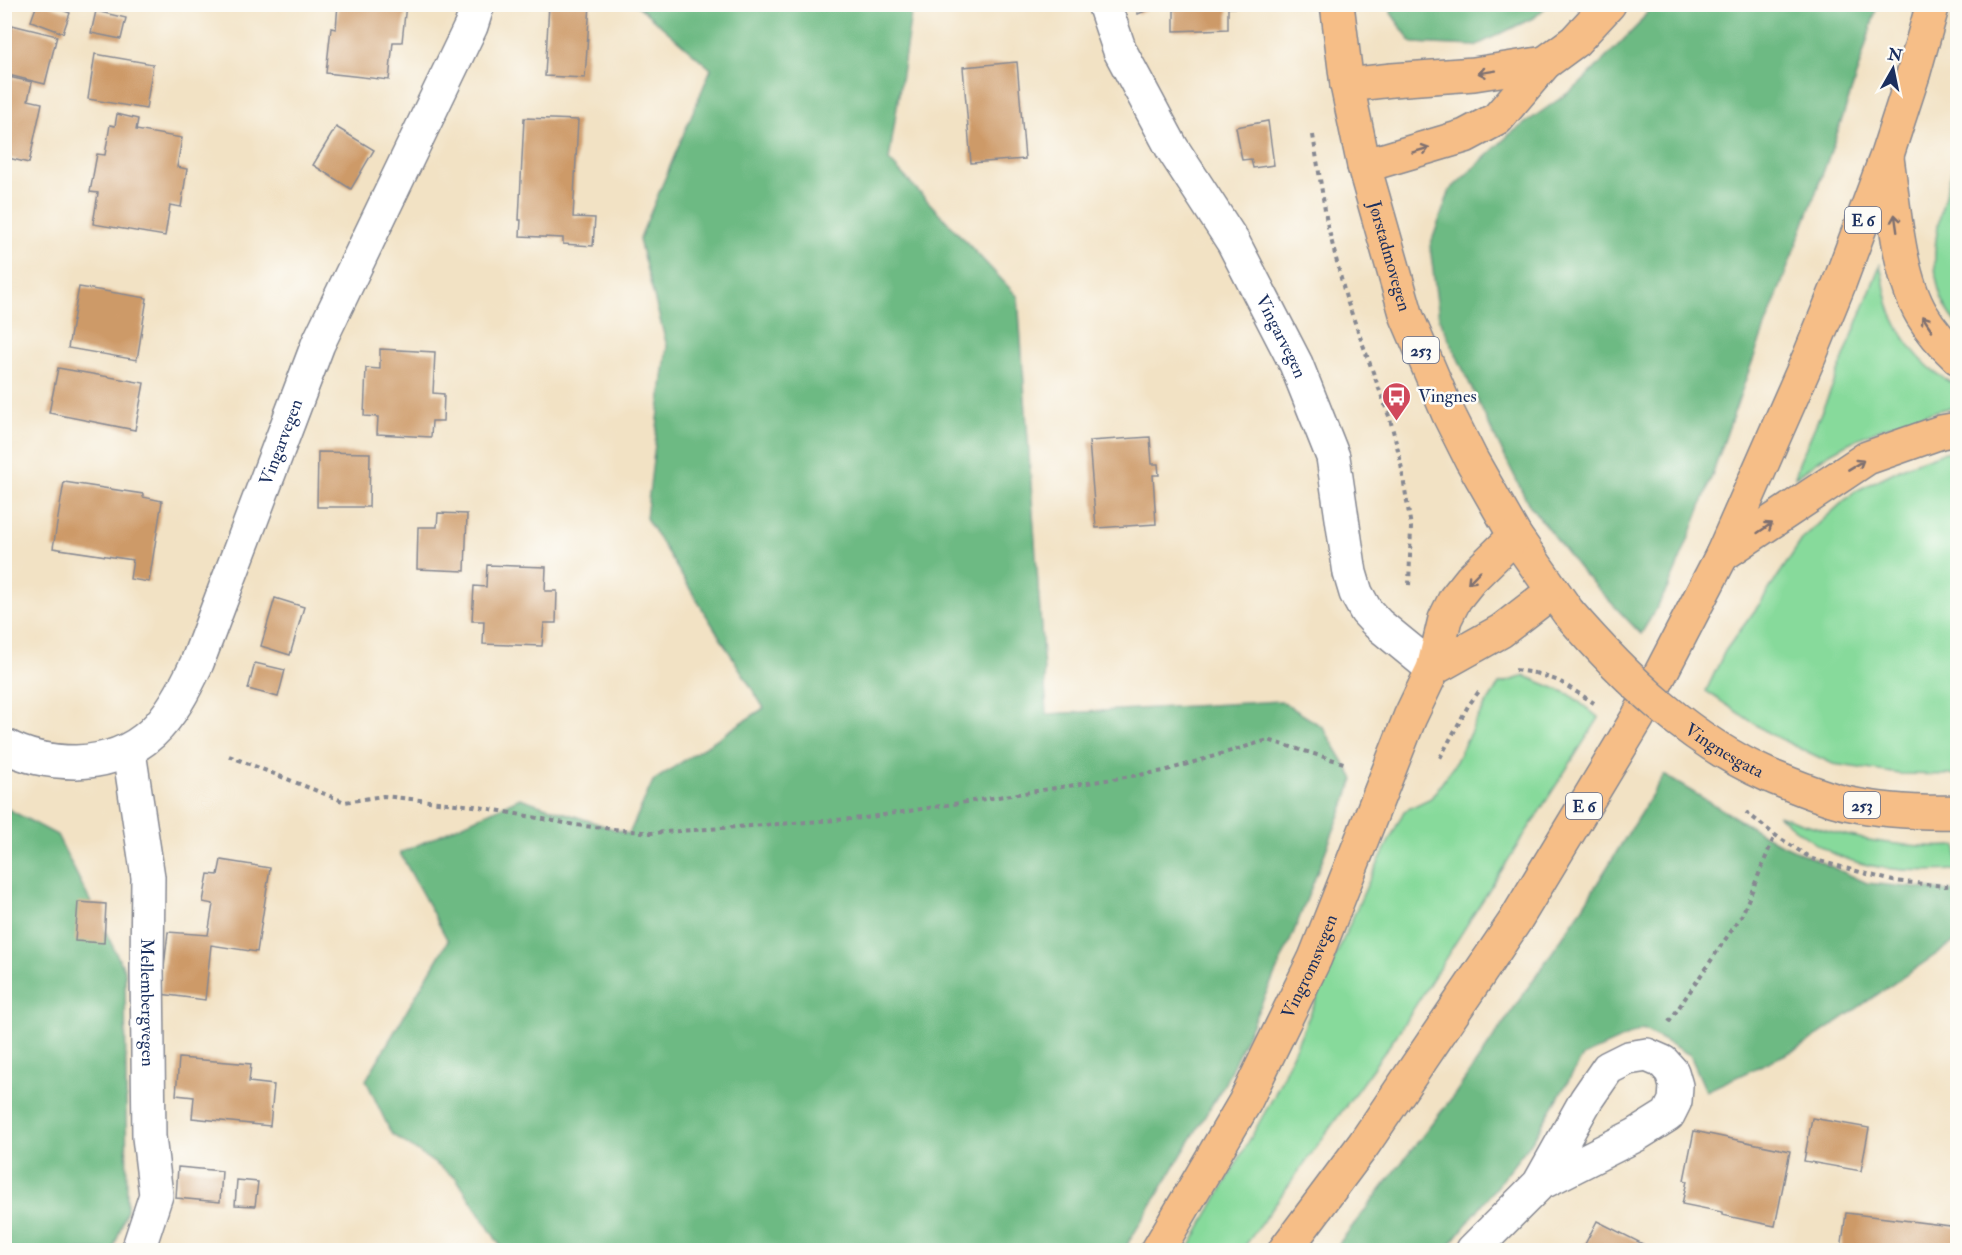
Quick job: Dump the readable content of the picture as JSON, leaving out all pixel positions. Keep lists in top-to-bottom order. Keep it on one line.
{"streets":{"main road":["E 6","Jørstadmovegen","253","Vingnesgata","Vingromsvegen"],"street":["Vingarvegen","Mellembergvegen"]},"crossings":[["Jørstadmovegen","Vingnesgata"],["Jørstadmovegen","Vingromsvegen"],["Vingarvegen","Vingromsvegen"],["Vingarvegen","Mellembergvegen"]],"places":{"bus stop":["Vingnes"]},"north":"top"}
